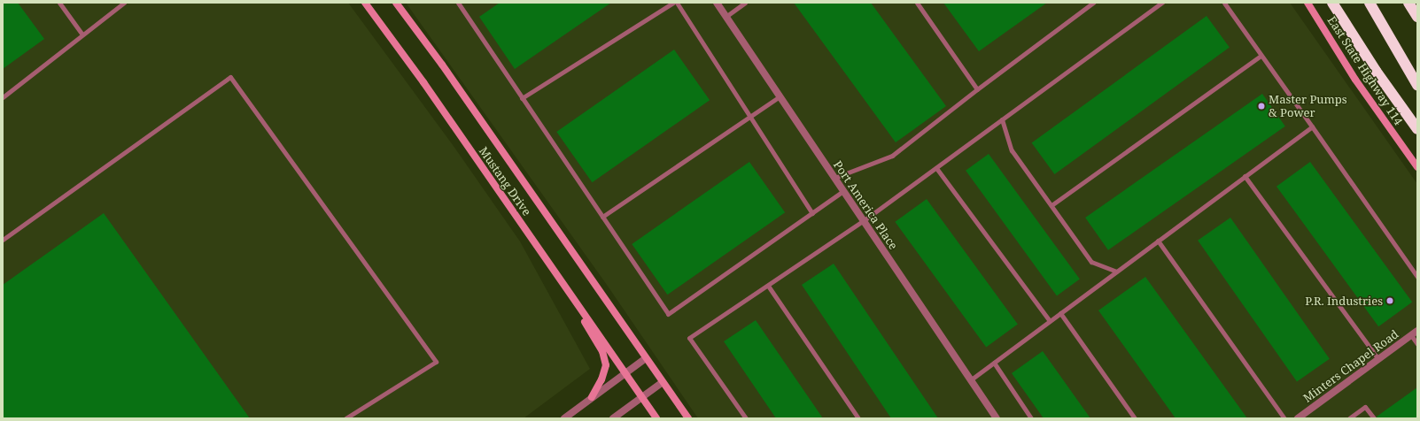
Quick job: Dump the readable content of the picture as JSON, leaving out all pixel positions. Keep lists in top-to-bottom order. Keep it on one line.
{"streets":{"main road":["East State Highway 114","Mustang Drive"],"street":["Port America Place","Minters Chapel Road"]},"places":["Master Pumps & Power","P.R. Industries"]}
